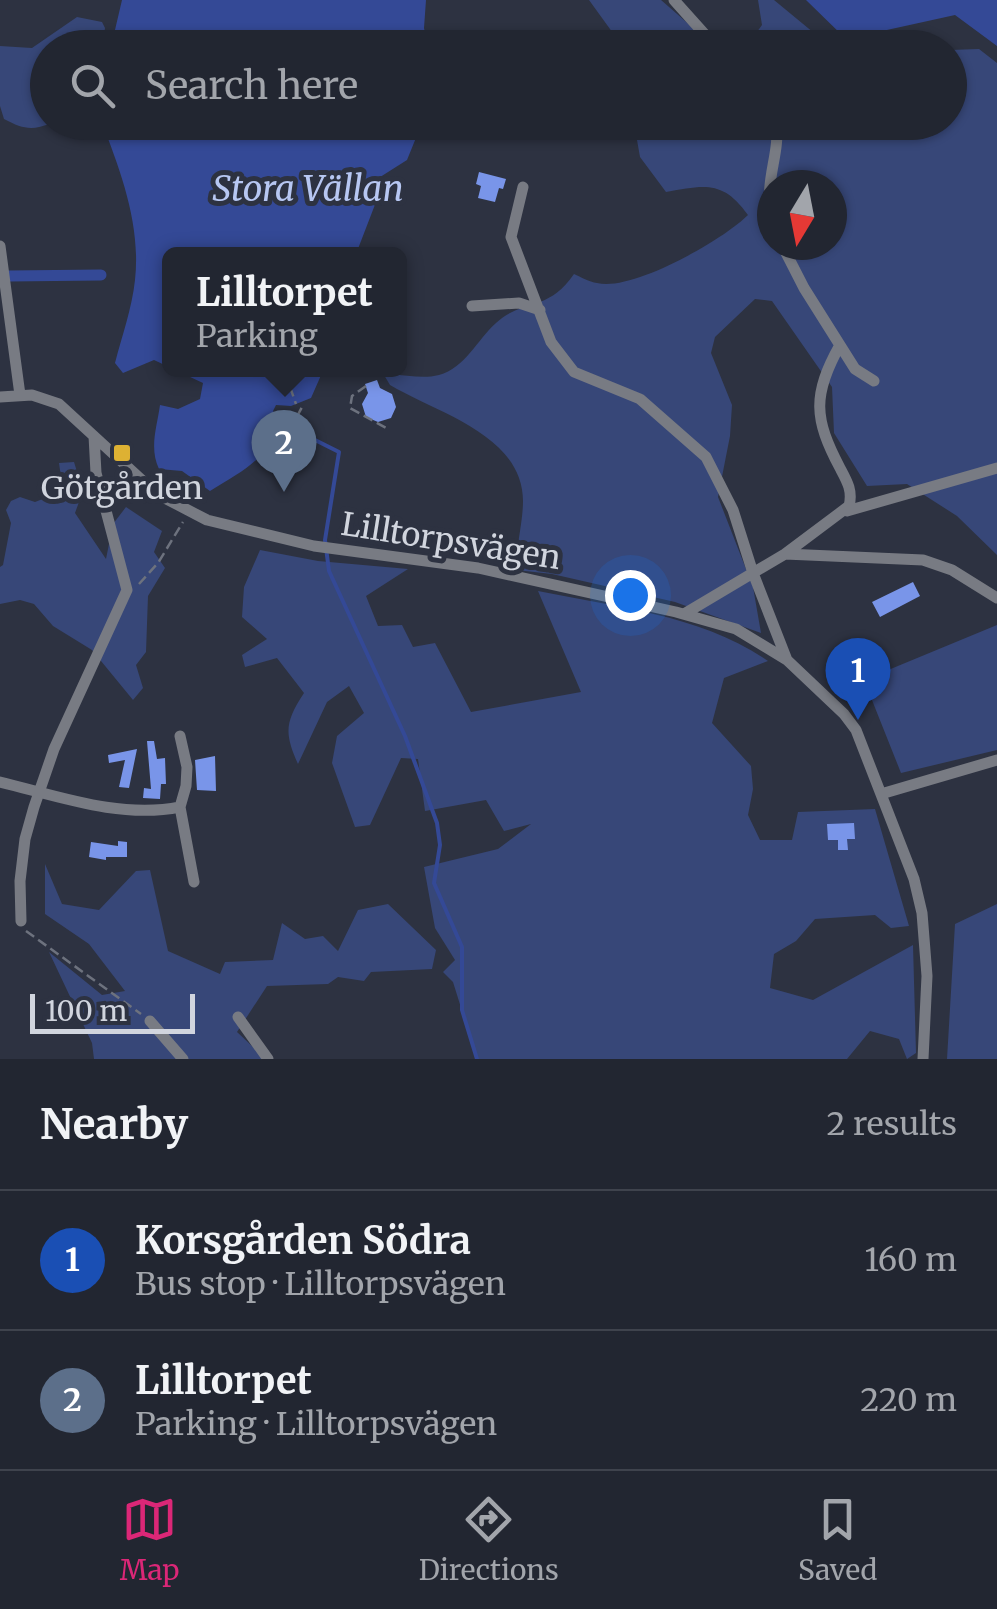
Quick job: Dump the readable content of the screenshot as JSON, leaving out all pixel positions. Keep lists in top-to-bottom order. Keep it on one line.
{"streets":{"street":["Lilltorpsvägen"]},"water":["Stora Vällan"],"places":{"transit":["Götgården"]},"scale_bar":"100 m","north":"bottom","page":{"search":"Search here","popup":["Lilltorpet","Parking"],"pins":["2","1"],"scale":"100 m","heading":["Nearby","2 results"],"list":[{"mark":"1","name":"Korsgården Södra","note":"Bus stop · Lilltorpsvägen","value":"160 m"},{"mark":"2","name":"Lilltorpet","note":"Parking · Lilltorpsvägen","value":"220 m"}],"nav":["Map","Directions","Saved"]}}
